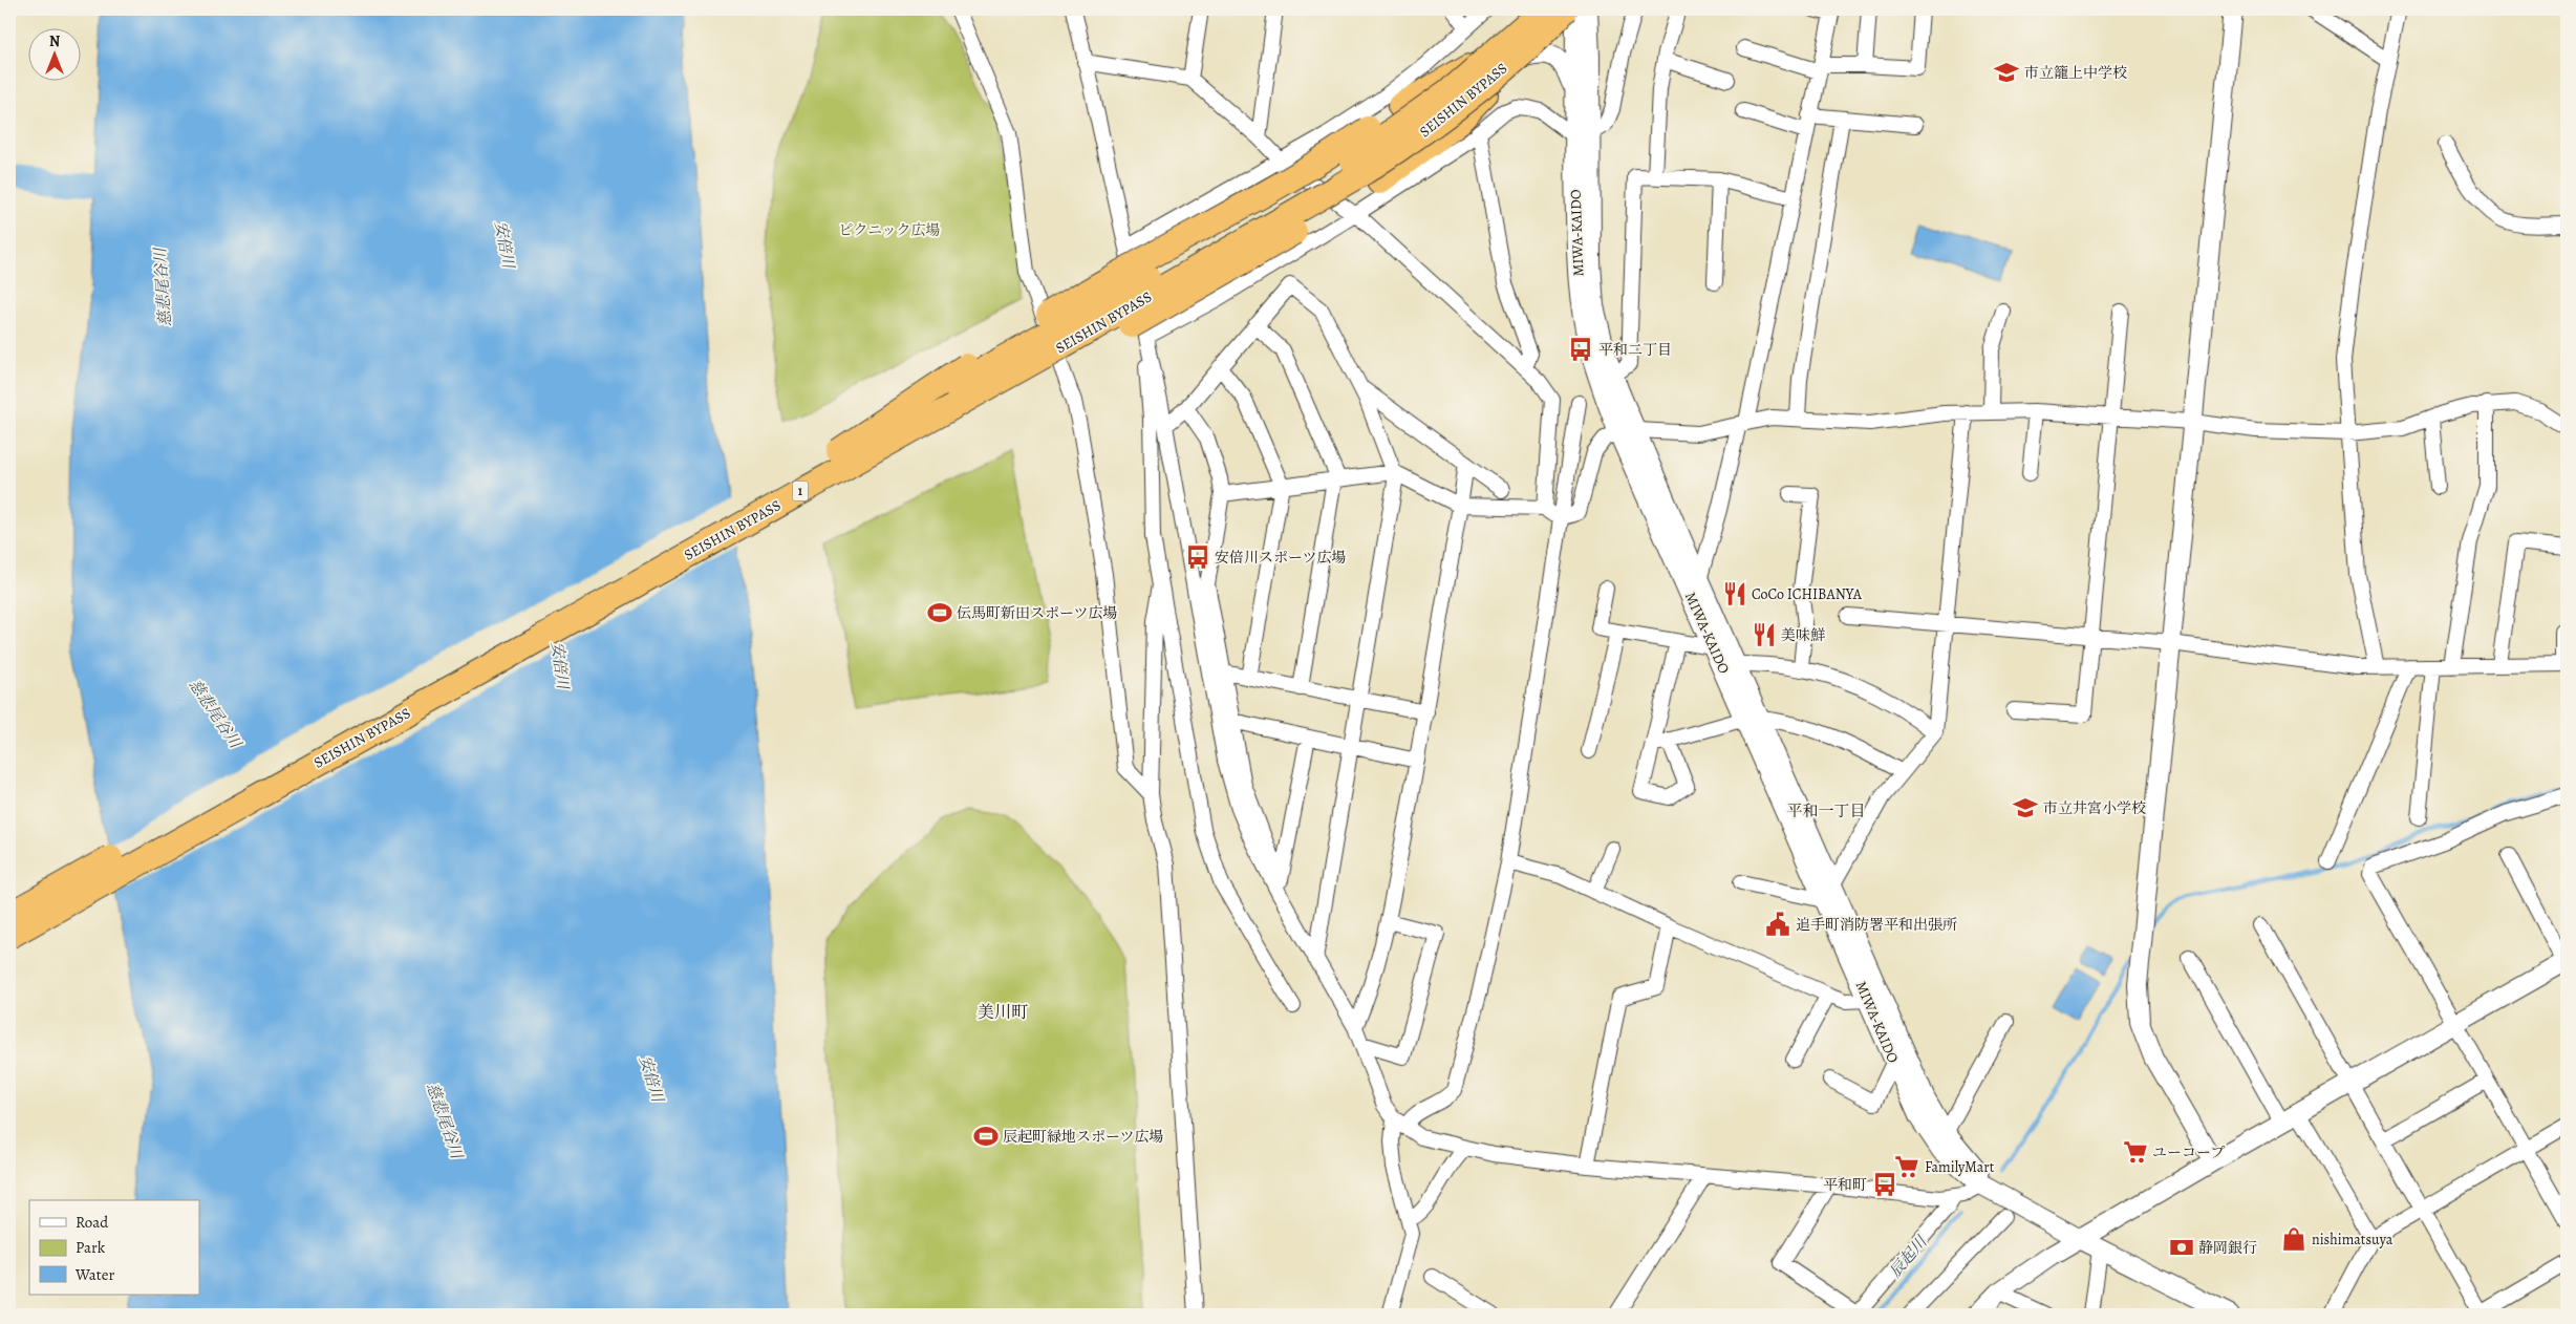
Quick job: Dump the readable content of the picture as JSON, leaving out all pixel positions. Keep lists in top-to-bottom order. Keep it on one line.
{"streets":{"highway":["SEISHIN BYPASS","1"],"street":["MIWA-KAIDO"]},"crossings":[["SEISHIN BYPASS","MIWA-KAIDO"]],"districts":["平和一丁目","美川町"],"water":["安倍川","慈悲尾谷川","辰起川"],"parks":["ピクニック広場"],"places":{"school or university":["市立籠上中学校","市立井宮小学校"],"bus stop":["平和二丁目","安倍川スポーツ広場","平和町"],"restaurant":["CoCo ICHIBANYA","美味鮮"],"sports":["伝馬町新田スポーツ広場","辰起町緑地スポーツ広場"],"public building":["追手町消防署平和出張所"],"supermarket":["ユーコープ","FamilyMart"],"shop":["nishimatsuya"],"bank":["静岡銀行"]},"legend":["Road","Park","Water"],"north":"top"}
